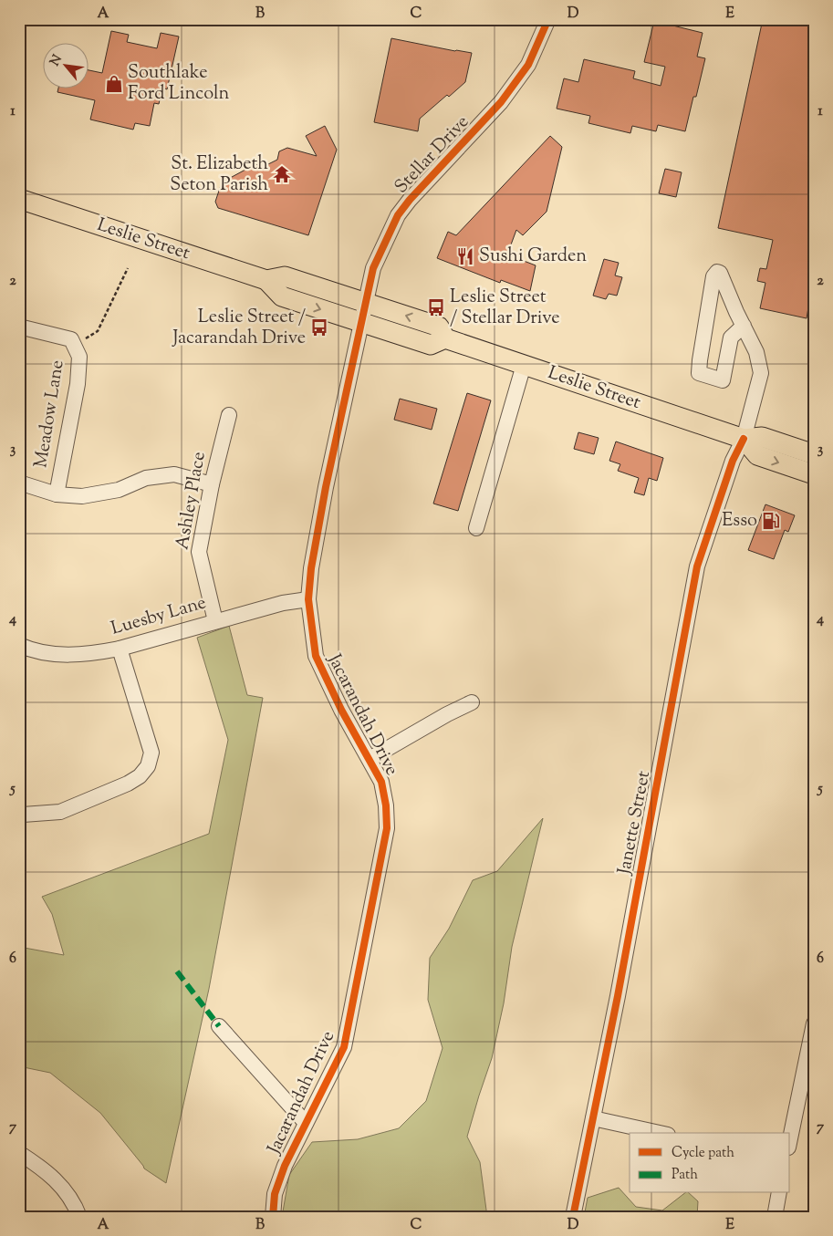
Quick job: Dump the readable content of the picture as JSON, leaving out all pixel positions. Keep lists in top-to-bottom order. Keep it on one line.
{"streets":{"main road":["Leslie Street"],"street":["Stellar Drive","Meadow Lane","Ashley Place","Luesby Lane","Jacarandah Drive","Janette Street"]},"crossings":[["Stellar Drive","Leslie Street"],["Stellar Drive","Jacarandah Drive"],["Leslie Street","Jacarandah Drive"],["Leslie Street","Janette Street"],["Ashley Place","Luesby Lane"],["Luesby Lane","Jacarandah Drive"]],"places":{"shop":["Southlake Ford Lincoln"],"temple":["St. Elizabeth Seton Parish"],"restaurant":["Sushi Garden"],"bus stop":["Leslie Street / Stellar Drive","Leslie Street / Jacarandah Drive"],"fuel station":["Esso"]},"legend":["Cycle path","Path"],"north":"top left","grid":{"columns":["A","B","C","D","E"],"rows":["1","2","3","4","5","6","7"]}}
